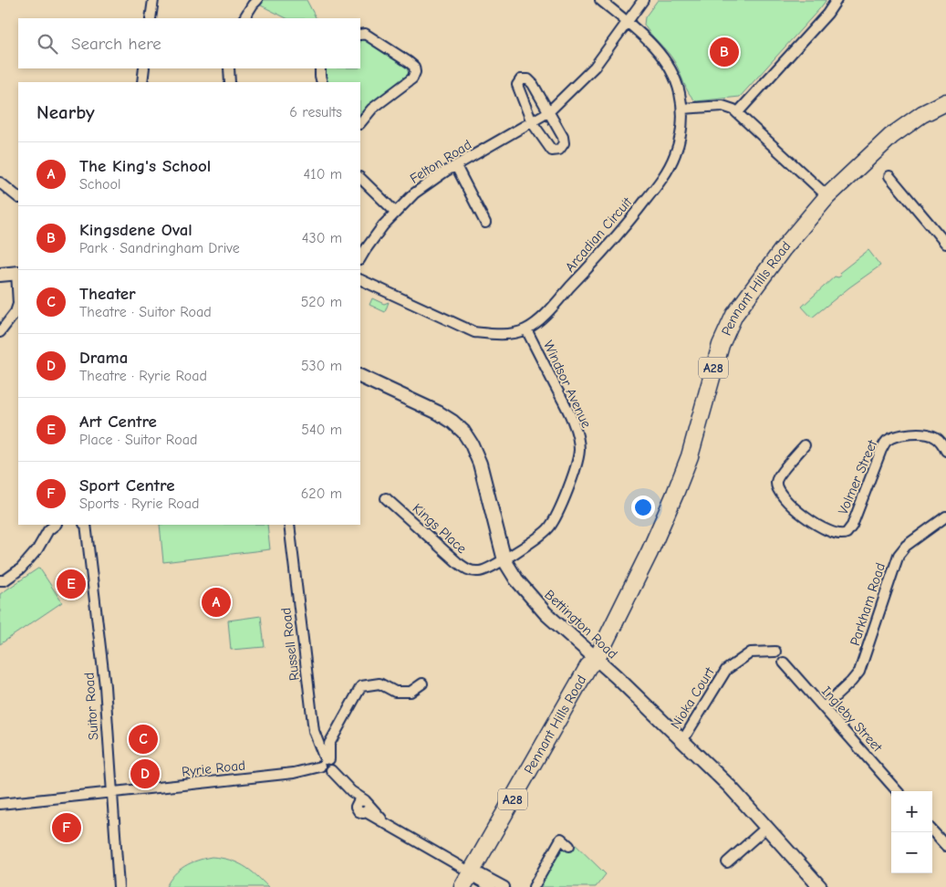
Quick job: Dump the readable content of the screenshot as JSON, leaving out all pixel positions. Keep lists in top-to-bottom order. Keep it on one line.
{"streets":{"highway":["Pennant Hills Road","A28"],"main road":["Bettington Road"],"street":["Felton Road","Arcadian Circuit","Windsor Avenue","Volmer Street","Kings Place","Parkham Road","Russell Road","Nioka Court","Suitor Road","Ingleby Street","Ryrie Road"]},"crossings":[["Felton Road","Arcadian Circuit"],["Arcadian Circuit","Windsor Avenue"],["Pennant Hills Road","Bettington Road"],["Windsor Avenue","Kings Place"],["Windsor Avenue","Bettington Road"],["Kings Place","Bettington Road"],["Parkham Road","Ingleby Street"],["Bettington Road","Nioka Court"],["Russell Road","Ryrie Road"],["Suitor Road","Ryrie Road"]],"page":{"search":"Search here","pins":["B","E","A","C","D","F"],"heading":["Nearby","6 results"],"list":[{"mark":"A","name":"The King's School","note":"School","value":"410 m"},{"mark":"B","name":"Kingsdene Oval","note":"Park · Sandringham Drive","value":"430 m"},{"mark":"C","name":"Theater","note":"Theatre · Suitor Road","value":"520 m"},{"mark":"D","name":"Drama","note":"Theatre · Ryrie Road","value":"530 m"},{"mark":"E","name":"Art Centre","note":"Place · Suitor Road","value":"540 m"},{"mark":"F","name":"Sport Centre","note":"Sports · Ryrie Road","value":"620 m"}],"map_buttons":["+","−"]}}
